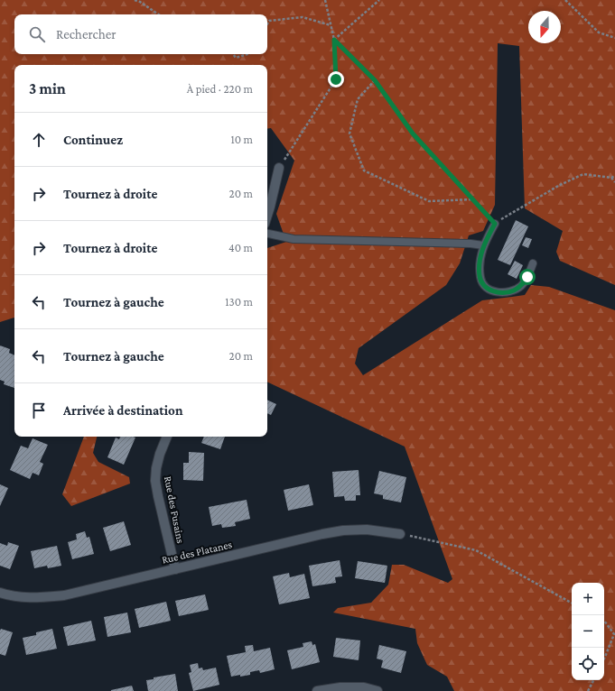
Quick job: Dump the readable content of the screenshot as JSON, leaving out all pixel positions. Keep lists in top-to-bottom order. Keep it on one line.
{"streets":{"street":["Rue des Fusains","Rue des Platanes"]},"crossings":[["Rue des Fusains","Rue des Platanes"]],"north":"bottom","page":{"search":"Rechercher","heading":["3 min","À pied · 220 m"],"list":[["Continuez","10 m"],["Tournez à droite","20 m"],["Tournez à droite","40 m"],["Tournez à gauche","130 m"],["Tournez à gauche","20 m"],"Arrivée à destination"],"map_buttons":["+","−"]}}
